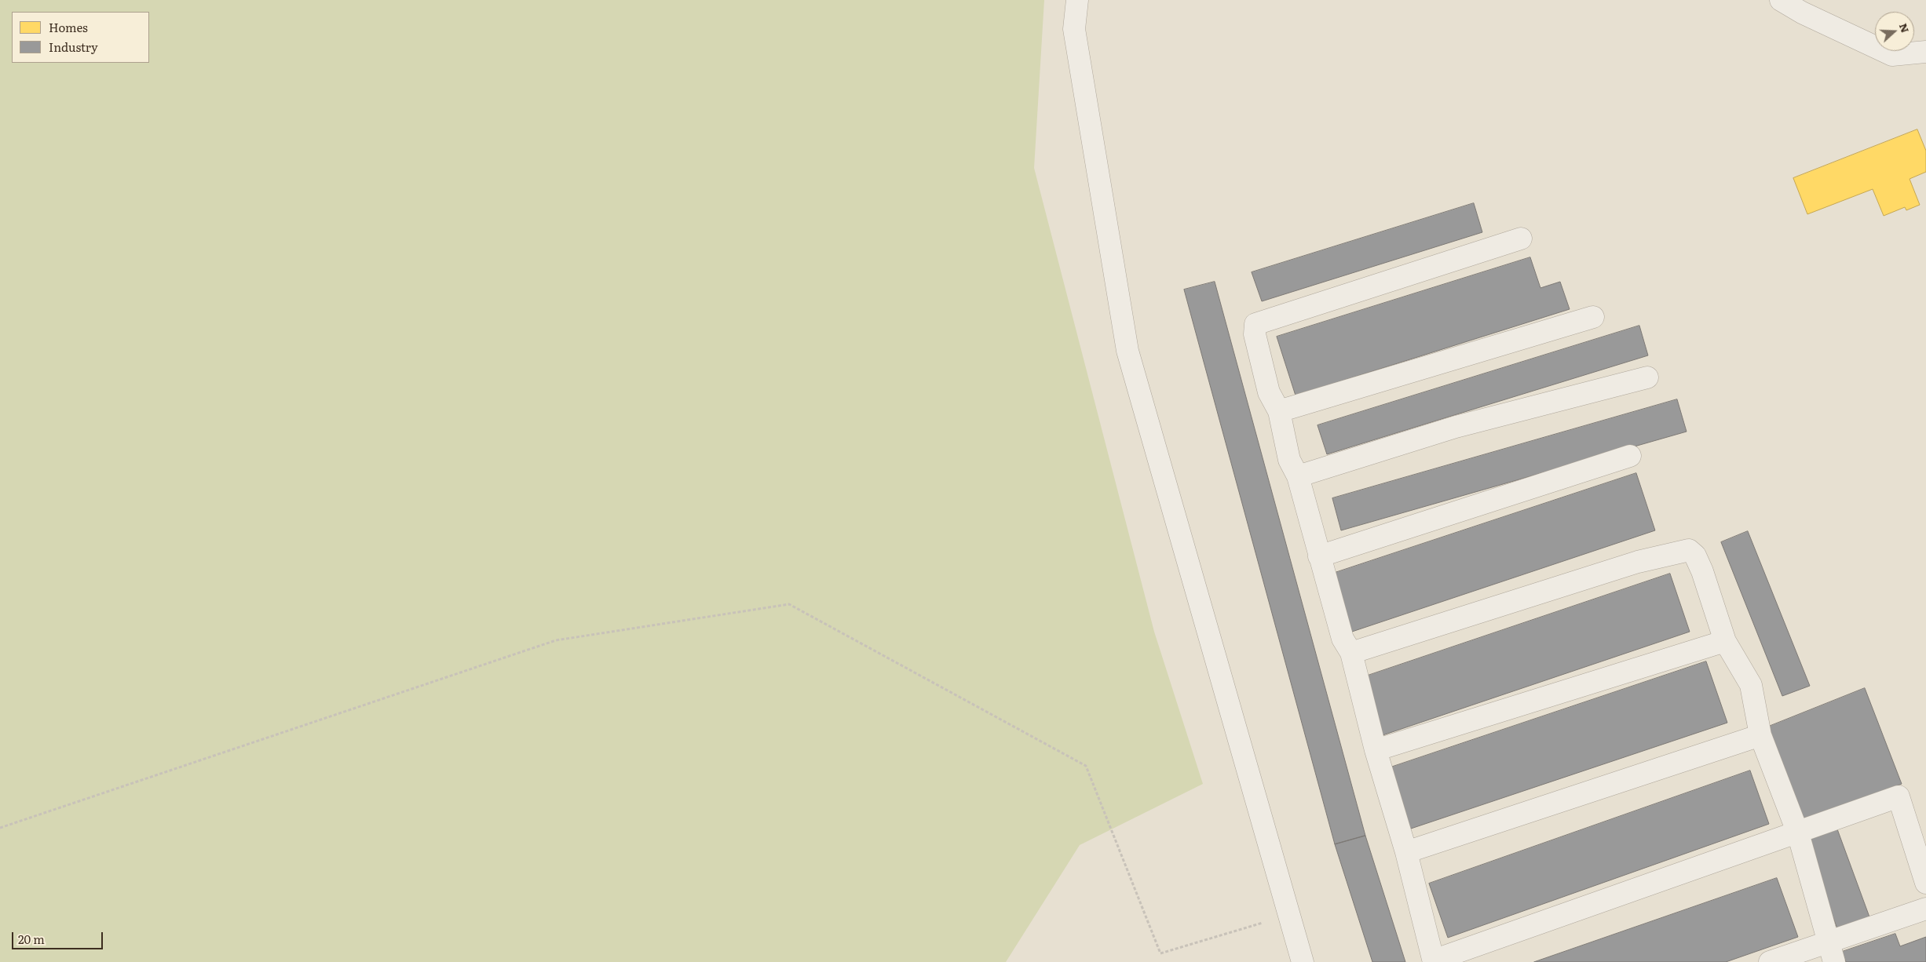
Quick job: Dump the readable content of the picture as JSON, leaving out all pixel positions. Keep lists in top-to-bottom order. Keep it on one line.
{"legend":["Homes","Industry"],"scale_bar":"20 m","north":"right"}
